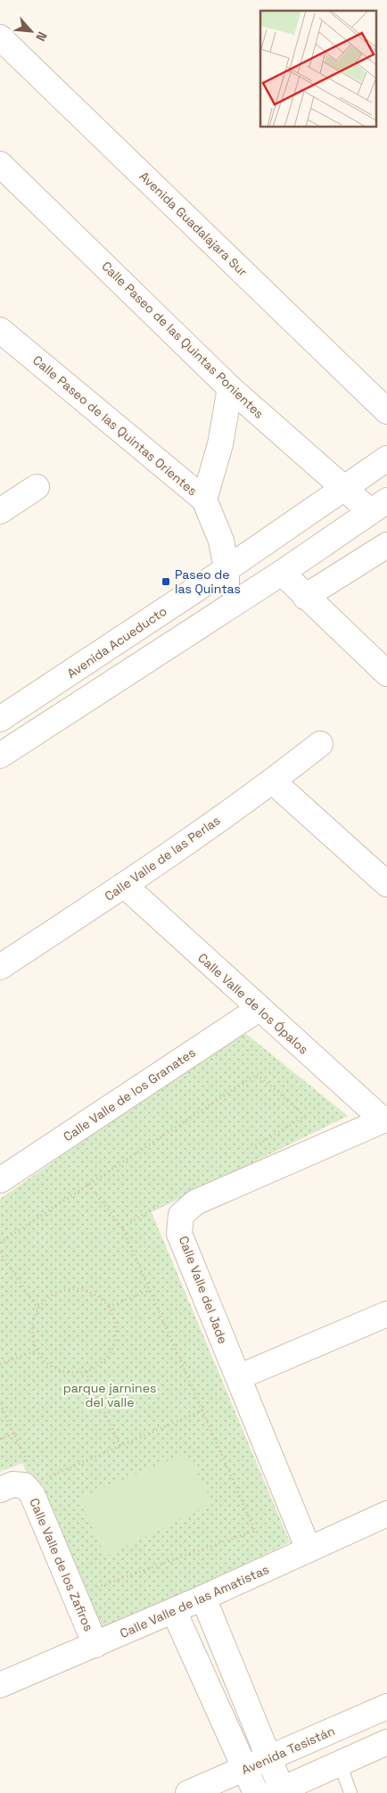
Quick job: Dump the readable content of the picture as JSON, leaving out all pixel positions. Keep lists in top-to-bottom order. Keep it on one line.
{"streets":{"street":["Avenida Guadalajara Sur","Calle Paseo de las Quintas Ponientes","Calle Paseo de las Quintas Orientes","Avenida Acueducto","Calle Valle de las Perlas","Calle Valle de los Ópalos","Calle Valle de los Granates","Calle Valle del Jade","Calle Valle de los Zafiros","Calle Valle de las Amatistas","Avenida Tesistán"]},"crossings":[["Calle Paseo de las Quintas Ponientes","Avenida Acueducto"],["Calle Paseo de las Quintas Orientes","Avenida Acueducto"],["Calle Valle de las Perlas","Calle Valle de los Ópalos"],["Calle Valle de los Ópalos","Calle Valle de los Granates"],["Calle Valle de los Ópalos","Calle Valle del Jade"],["Calle Valle del Jade","Calle Valle de las Amatistas"],["Calle Valle de los Zafiros","Calle Valle de las Amatistas"]],"parks":["parque jarnines del valle"],"places":{"transit":["Paseo de las Quintas"]},"north":"bottom right"}
